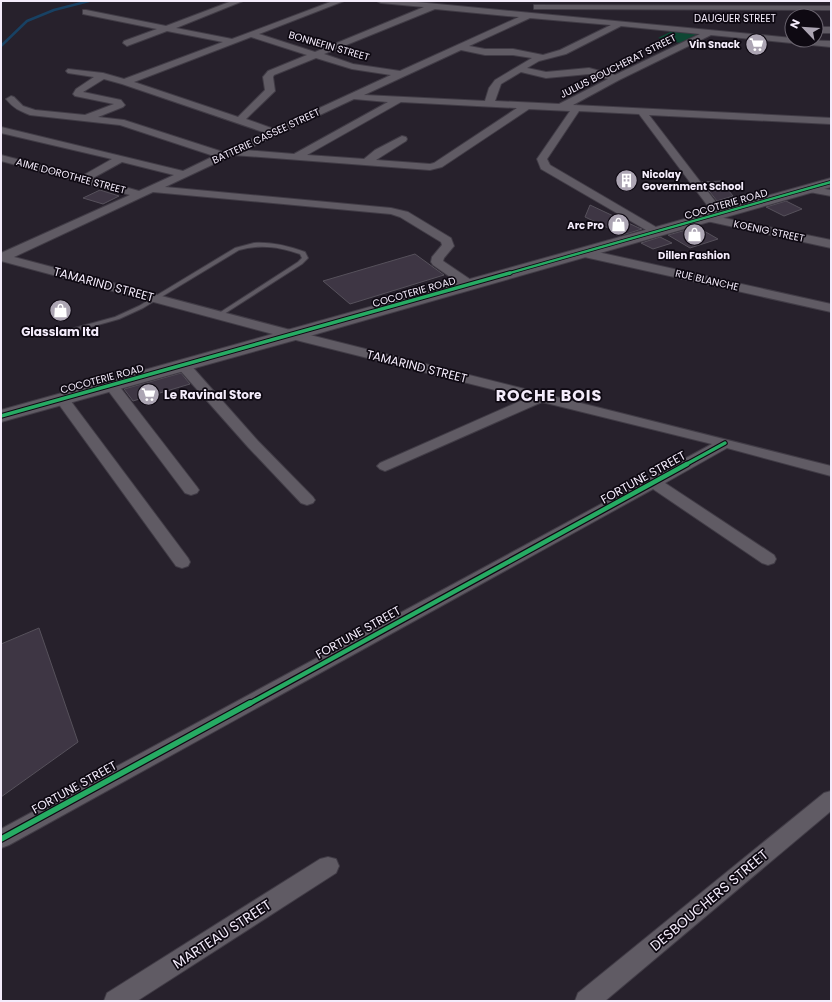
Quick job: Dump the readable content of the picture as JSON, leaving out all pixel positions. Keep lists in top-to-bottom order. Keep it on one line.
{"streets":{"street":["DAUGUER STREET","BONNEFIN STREET","JULIUS BOUCHERAT STREET","BATTERIE CASSEE STREET","AIME DOROTHEE STREET","COCOTERIE ROAD","KOENIG STREET","RUE BLANCHE","TAMARIND STREET","FORTUNE STREET","DESBOUCHERS STREET","MARTEAU STREET"]},"crossings":[["BONNEFIN STREET","BATTERIE CASSEE STREET"],["BATTERIE CASSEE STREET","AIME DOROTHEE STREET"],["BATTERIE CASSEE STREET","TAMARIND STREET"],["COCOTERIE ROAD","KOENIG STREET"],["COCOTERIE ROAD","RUE BLANCHE"],["COCOTERIE ROAD","TAMARIND STREET"],["TAMARIND STREET","FORTUNE STREET"]],"districts":["ROCHE BOIS"],"places":{"supermarket":["Vin Snack","Le Ravinal Store"],"building":["Nicolay Government School"],"shop":["Arc Pro","Dillen Fashion","Glasslam ltd"]},"north":"top left"}
